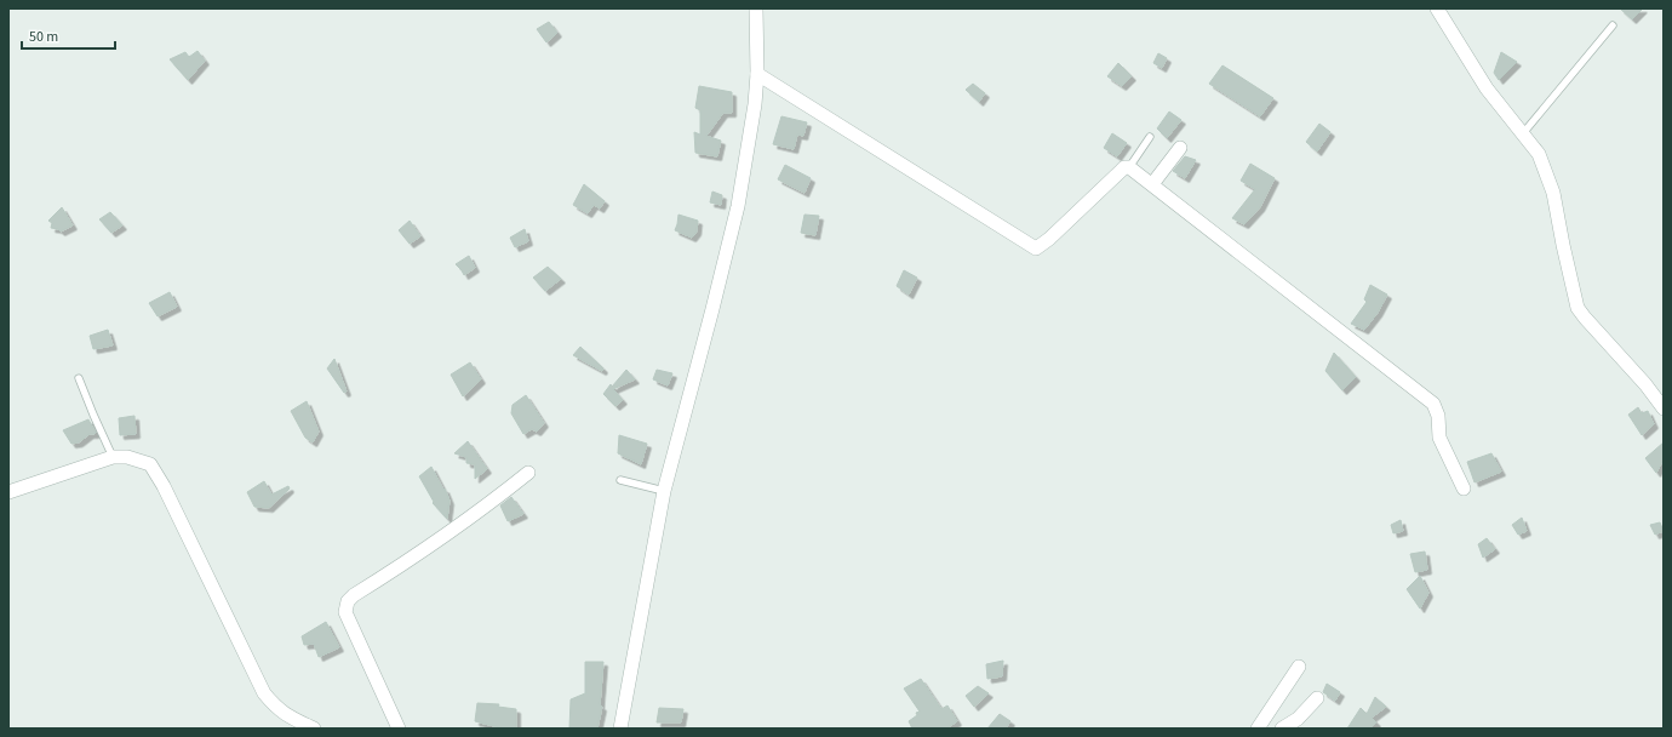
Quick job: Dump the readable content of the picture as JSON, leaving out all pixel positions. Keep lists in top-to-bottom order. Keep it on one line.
{"scale_bar":"50 m"}
